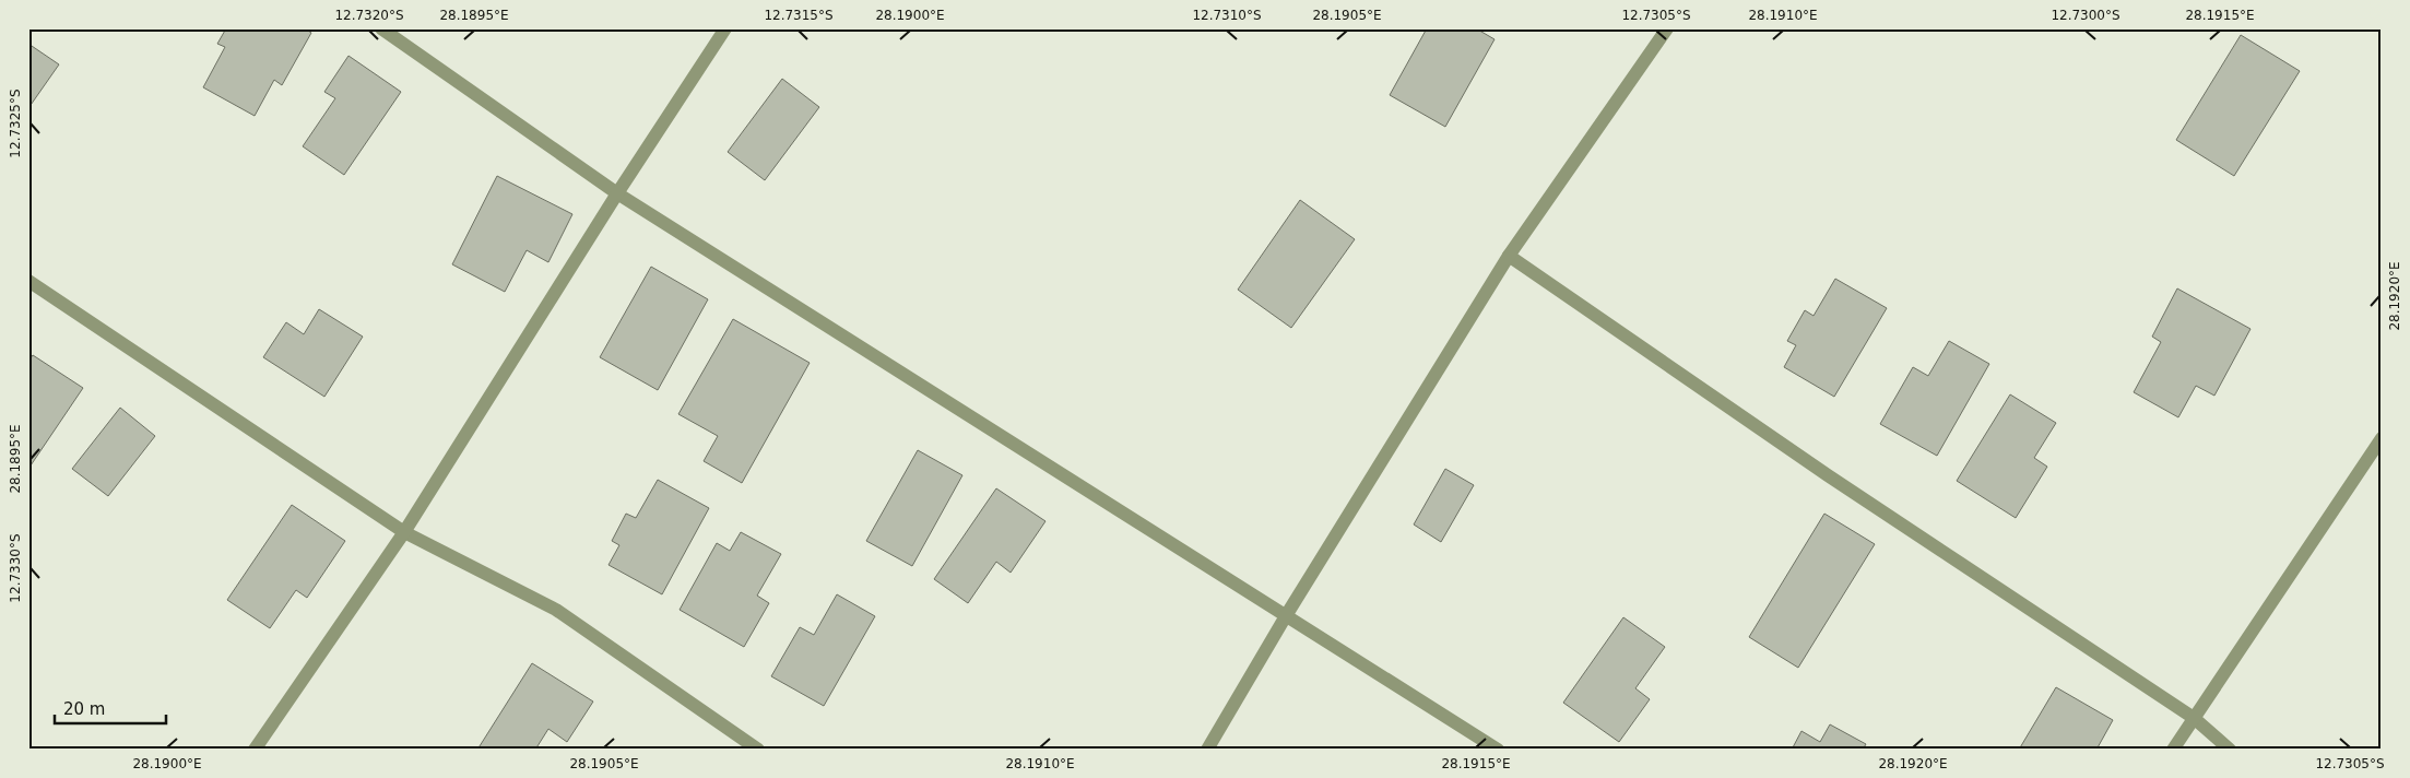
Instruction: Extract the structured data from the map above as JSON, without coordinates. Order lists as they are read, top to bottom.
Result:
{
  "scale_bar": "20 m",
  "coordinates": [
    "12.7320°S",
    "28.1895°E",
    "12.7315°S",
    "28.1900°E",
    "12.7310°S",
    "28.1905°E",
    "12.7305°S",
    "28.1910°E",
    "12.7300°S",
    "28.1915°E",
    "12.7325°S",
    "28.1920°E",
    "12.7330°S"
  ]
}
